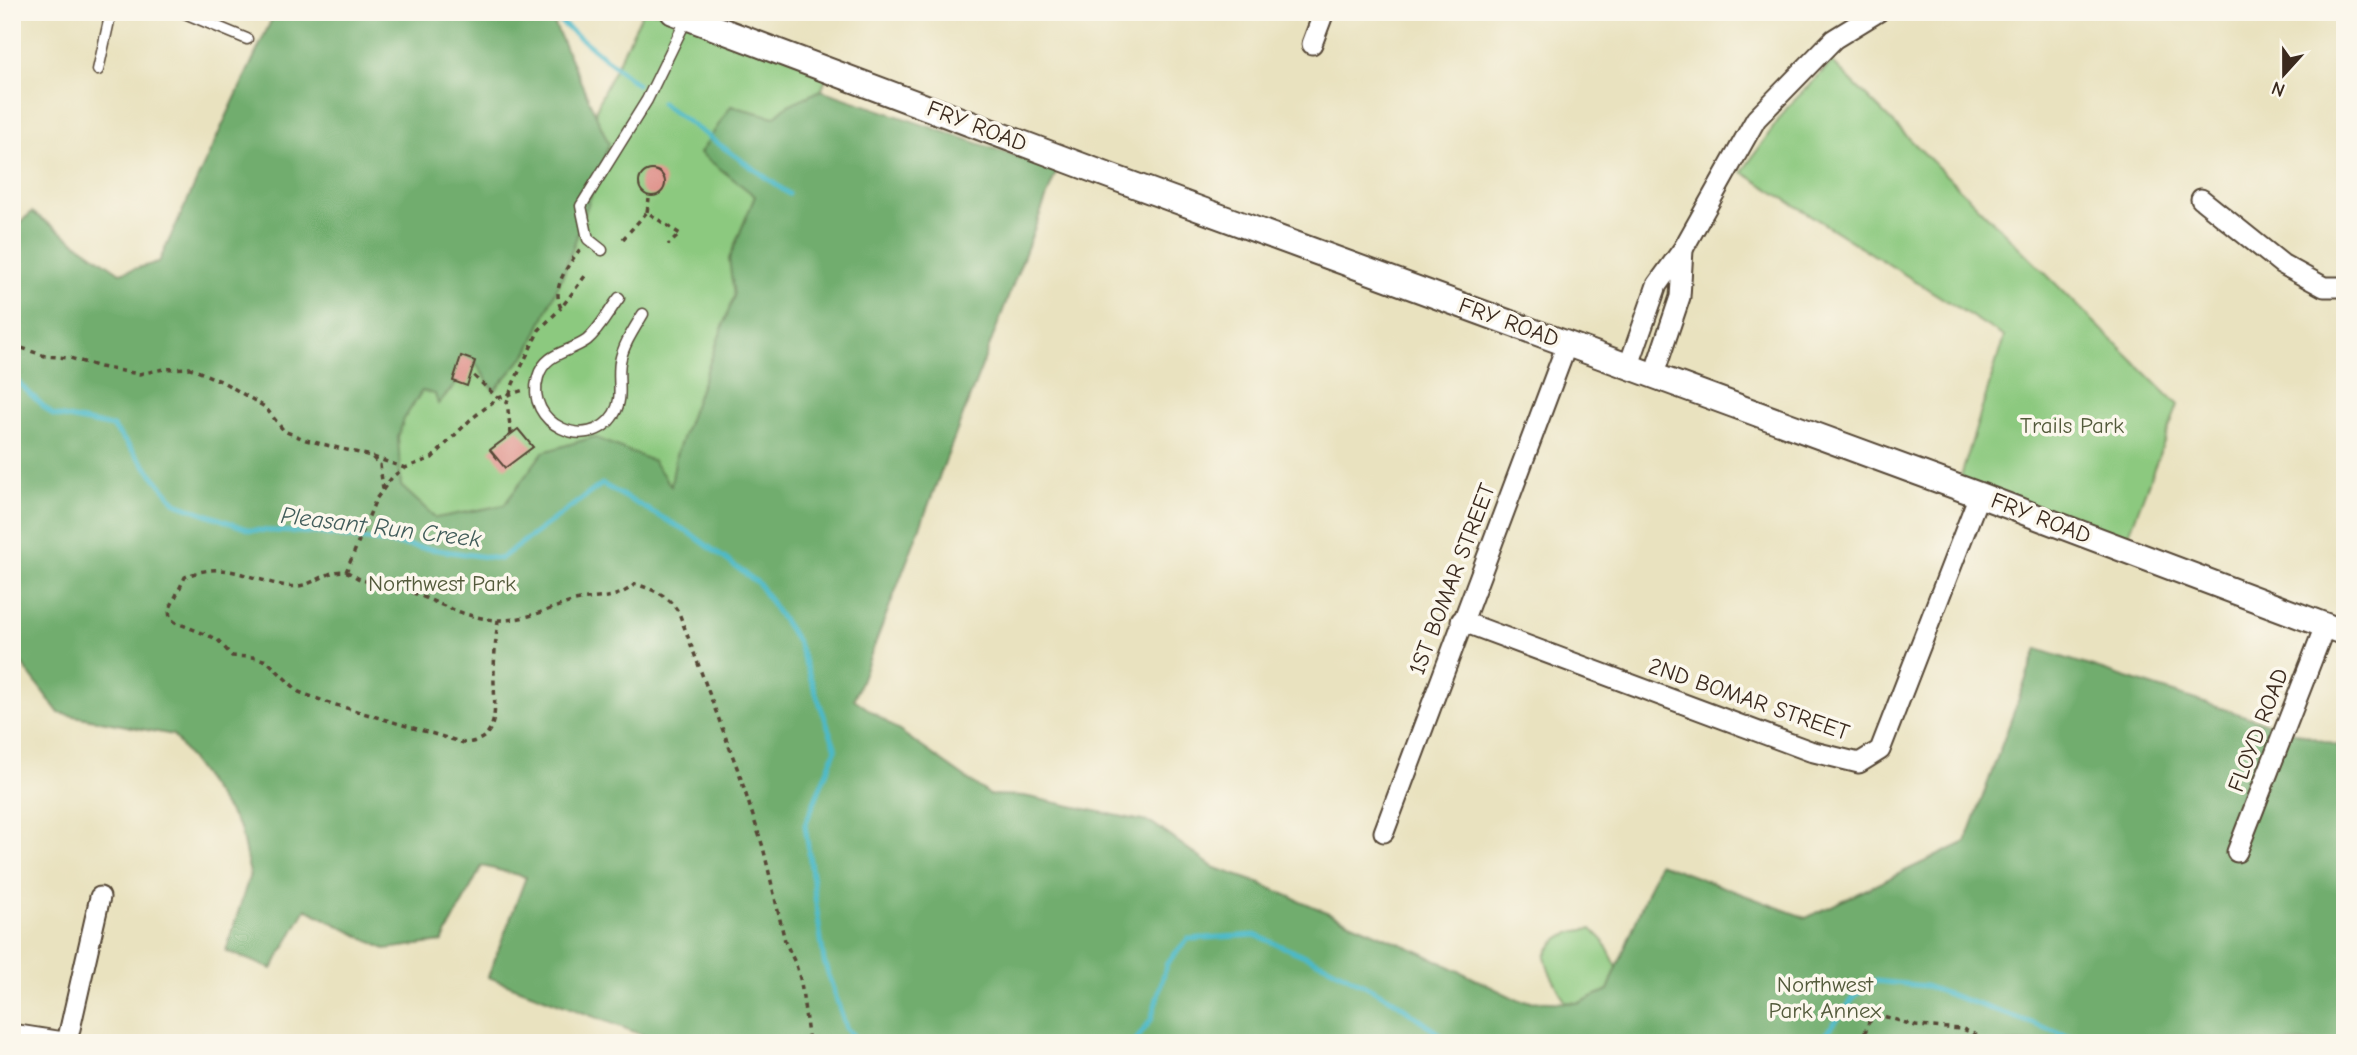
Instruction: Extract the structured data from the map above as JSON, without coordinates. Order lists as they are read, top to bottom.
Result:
{
  "streets": {
    "street": [
      "FRY ROAD",
      "1ST BOMAR STREET",
      "2ND BOMAR STREET",
      "FLOYD ROAD"
    ]
  },
  "crossings": [
    ["FRY ROAD", "1ST BOMAR STREET"],
    ["FRY ROAD", "2ND BOMAR STREET"],
    ["FRY ROAD", "FLOYD ROAD"],
    ["1ST BOMAR STREET", "2ND BOMAR STREET"]
  ],
  "water": ["Pleasant Run Creek"],
  "parks": ["Trails Park", "Northwest Park", "Northwest Park Annex"],
  "north": "bottom"
}
